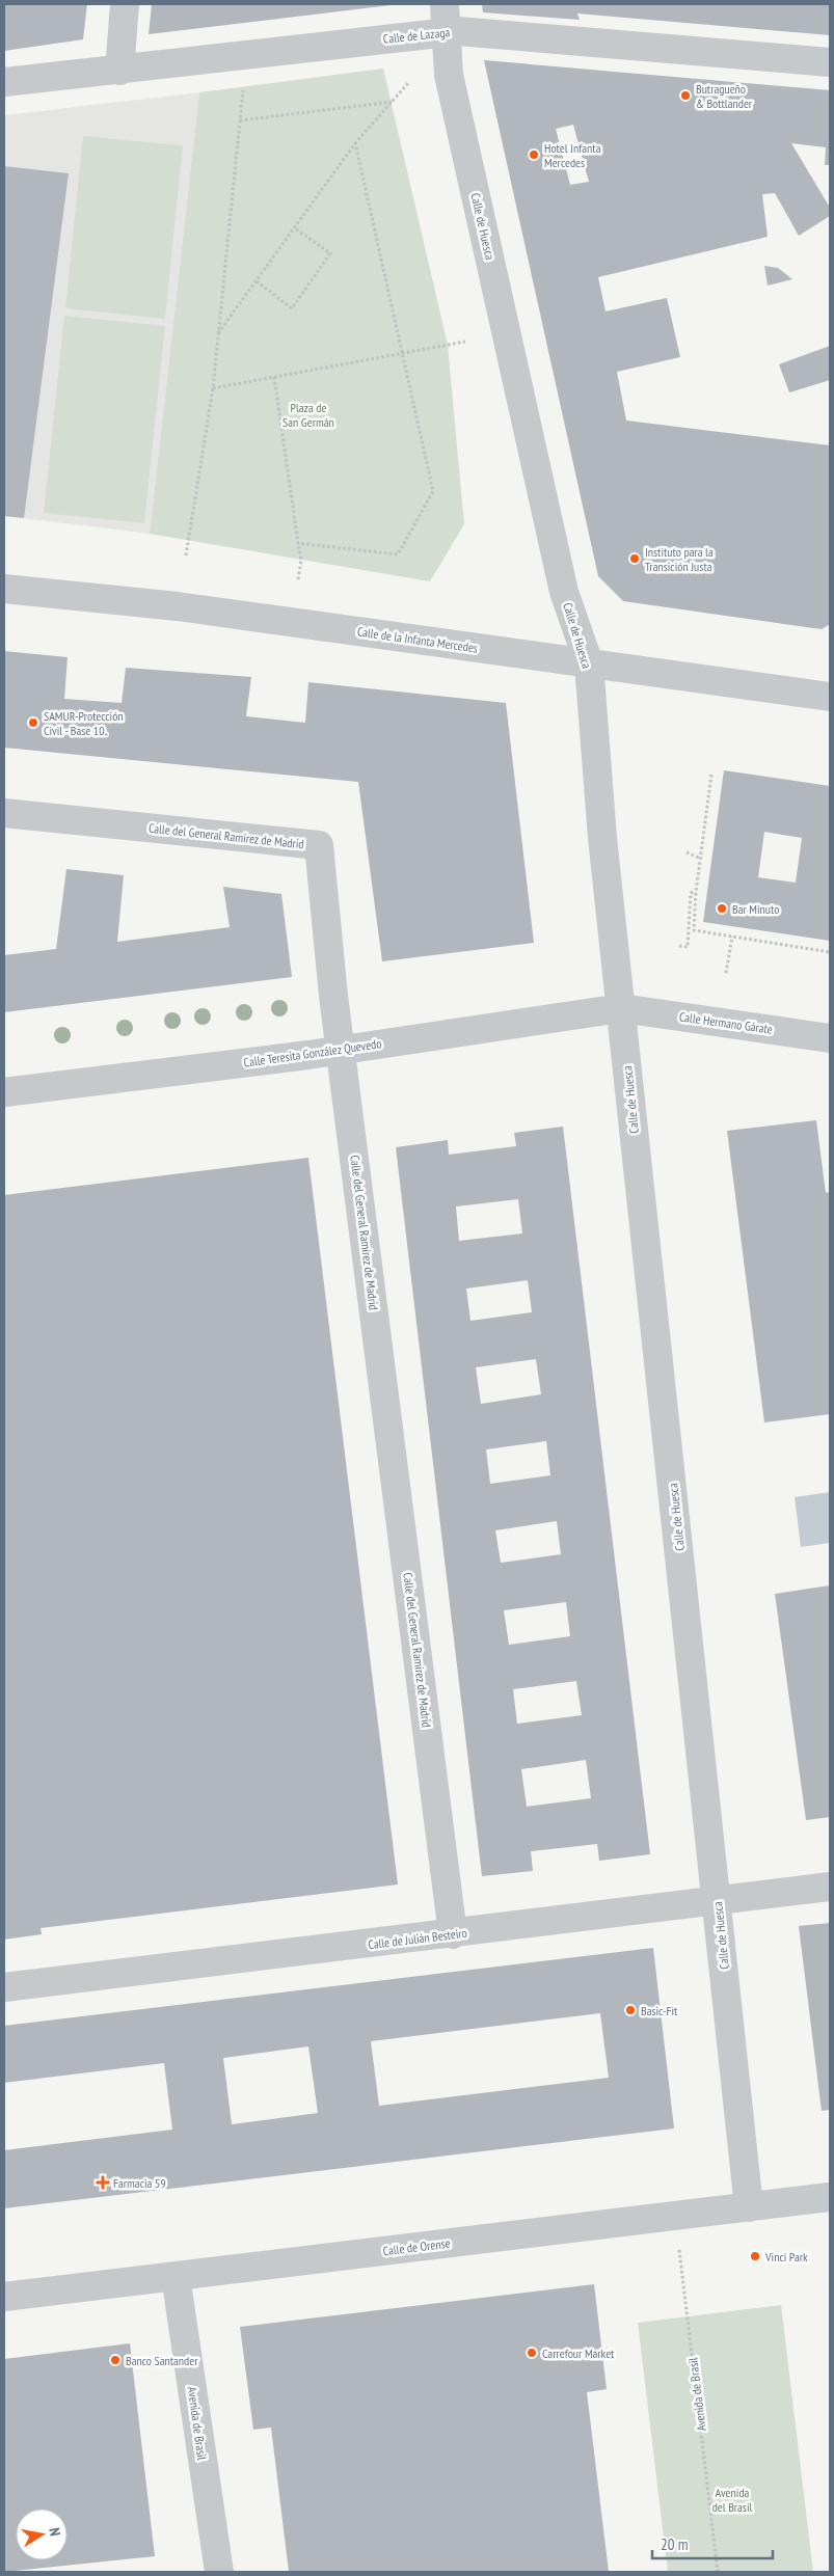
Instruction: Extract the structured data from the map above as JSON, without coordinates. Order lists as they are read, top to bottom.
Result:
{
  "streets": {
    "street": [
      "Calle de Lazaga",
      "Calle de Huesca",
      "Calle de la Infanta Mercedes",
      "Calle del General Ramírez de Madrid",
      "Calle Hermano Gárate",
      "Calle Teresita González Quevedo",
      "Calle de Julián Besteiro",
      "Calle de Orense",
      "Avenida de Brasil"
    ]
  },
  "crossings": [
    ["Calle de Lazaga", "Calle de Huesca"],
    ["Calle de Huesca", "Calle de la Infanta Mercedes"],
    ["Calle de Huesca", "Calle Hermano Gárate"],
    ["Calle de Huesca", "Calle Teresita González Quevedo"],
    ["Calle de Huesca", "Calle de Julián Besteiro"],
    ["Calle de Huesca", "Calle de Orense"],
    ["Calle del General Ramírez de Madrid", "Calle Teresita González Quevedo"],
    ["Calle del General Ramírez de Madrid", "Calle de Julián Besteiro"],
    ["Calle Hermano Gárate", "Calle Teresita González Quevedo"],
    ["Calle de Orense", "Avenida de Brasil"]
  ],
  "parks": ["Plaza de San Germán", "Avenida del Brasil"],
  "places": {
    "other": [
      "Butragueño & Bottlander",
      "Hotel Infanta Mercedes",
      "Instituto para la Transición Justa",
      "SAMUR-Protección Civil - Base 10.",
      "Bar Minuto",
      "Basic-Fit",
      "Vinci Park",
      "Carrefour Market",
      "Banco Santander"
    ],
    "health": ["Farmacia 59"]
  },
  "scale_bar": "20 m",
  "north": "right"
}
